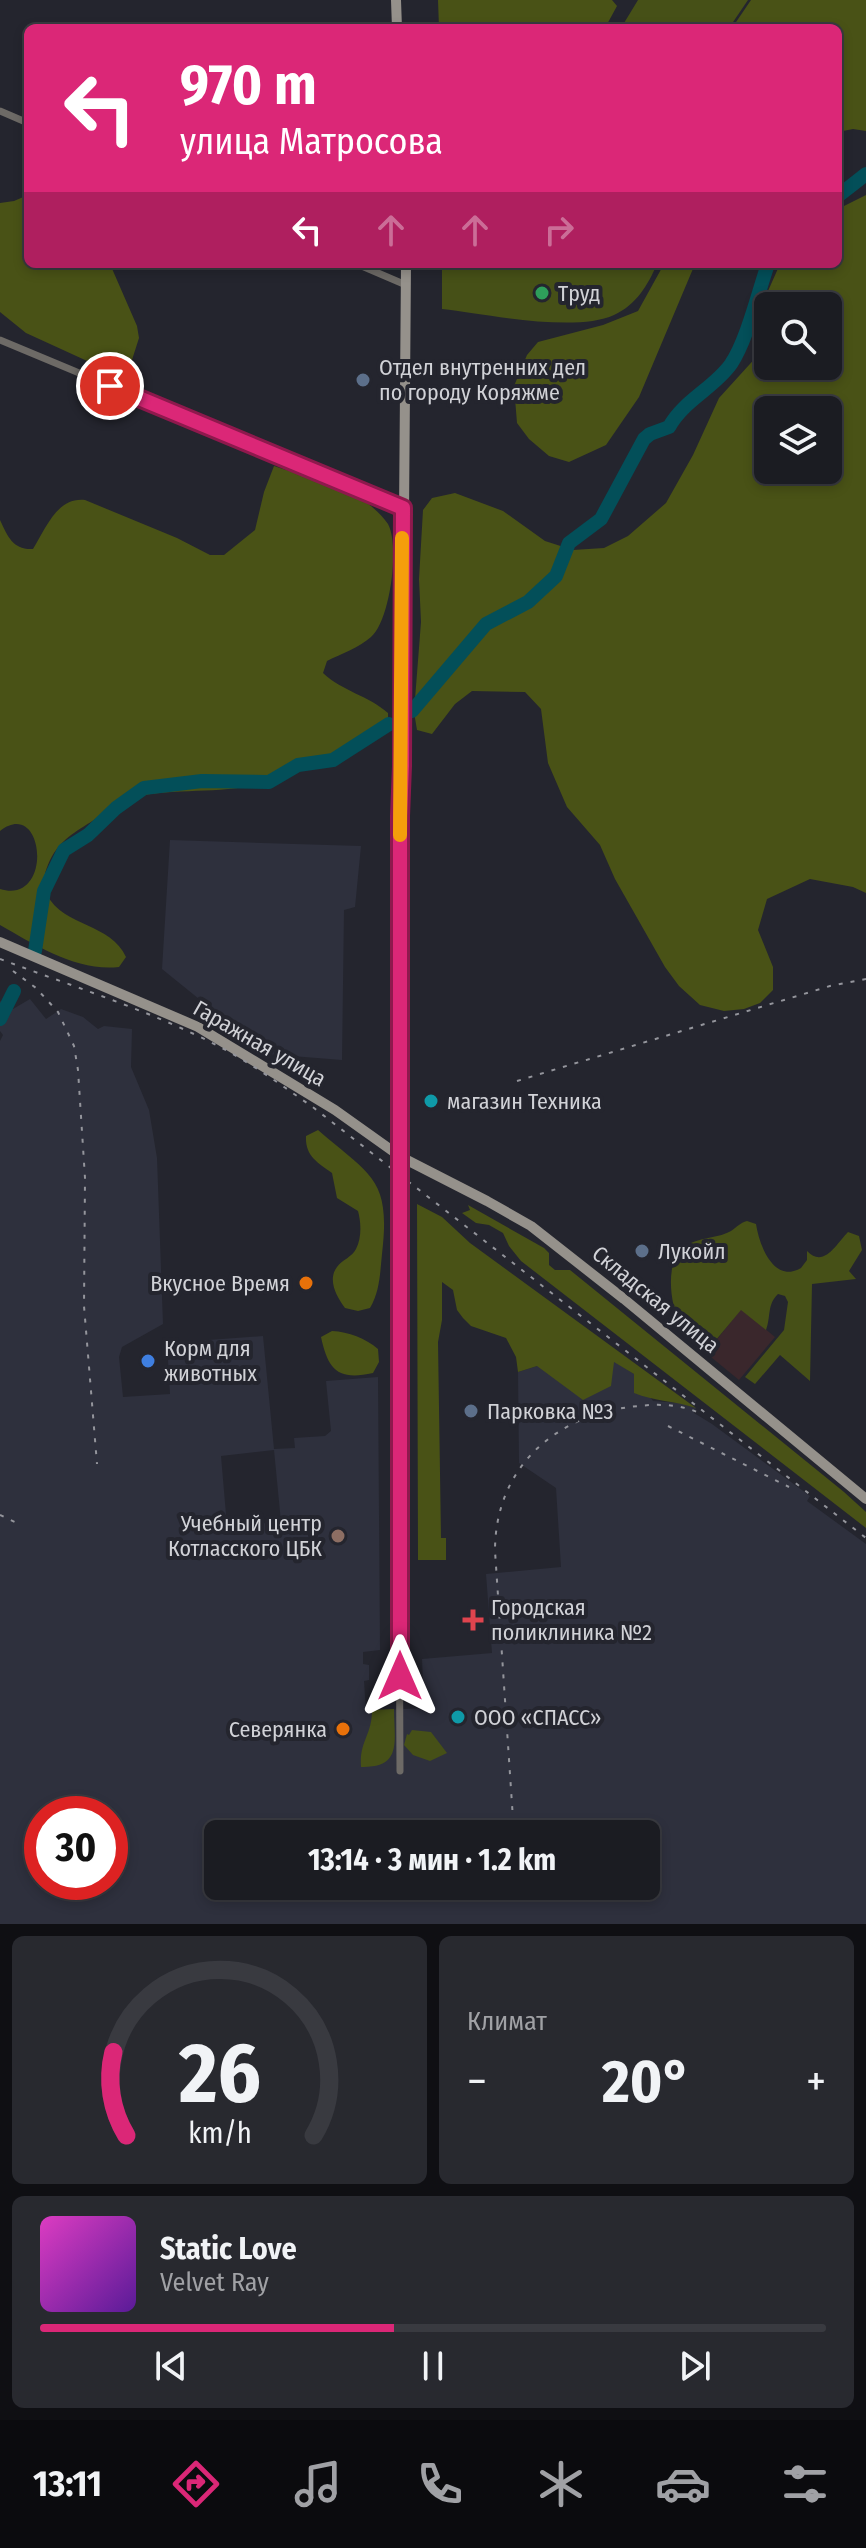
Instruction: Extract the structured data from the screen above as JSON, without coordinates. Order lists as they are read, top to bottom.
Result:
{
  "streets": {
    "street": ["Гаражная улица", "Складская улица"]
  },
  "crossings": [
    ["Гаражная улица", "Складская улица"]
  ],
  "places": {
    "other": [
      "Труд",
      "Отдел внутренних дел по городу Коряжме",
      "магазин Техника",
      "Лукойл",
      "Вкусное Время",
      "Корм для животных",
      "Парковка №3",
      "Учебный центр Котласского ЦБК",
      "ООО «СПАСС»",
      "Северянка"
    ],
    "health": ["Городская поликлиника №2"]
  },
  "page": {
    "turn": ["970 m", "улица Матросова"],
    "limit": "30",
    "trip": "13:14 · 3 мин · 1.2 km",
    "tile": "Климат",
    "heat": ["−", "20°", "+"],
    "song": ["Static Love", "Velvet Ray"],
    "tabs": "13:11",
    "gauge": ["26", "km/h"]
  }
}
